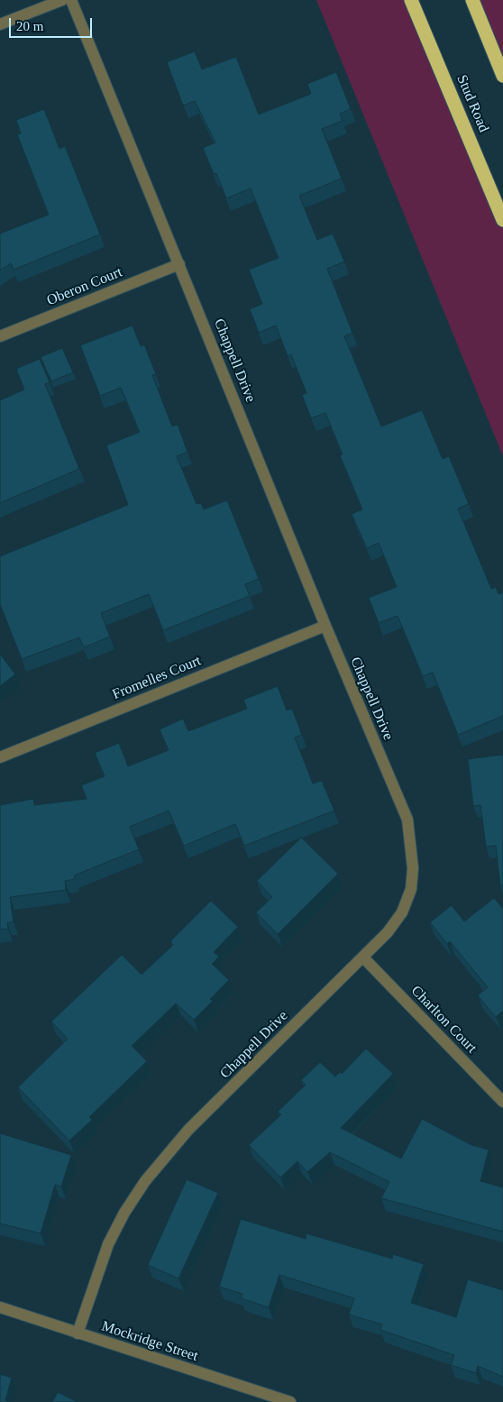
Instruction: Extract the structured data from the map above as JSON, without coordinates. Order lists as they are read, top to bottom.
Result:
{
  "streets": {
    "highway": ["Stud Road"],
    "street": [
      "Oberon Court",
      "Chappell Drive",
      "Fromelles Court",
      "Charlton Court",
      "Mockridge Street"
    ]
  },
  "crossings": [
    ["Oberon Court", "Chappell Drive"],
    ["Chappell Drive", "Fromelles Court"],
    ["Chappell Drive", "Charlton Court"],
    ["Chappell Drive", "Mockridge Street"]
  ],
  "scale_bar": "20 m"
}
